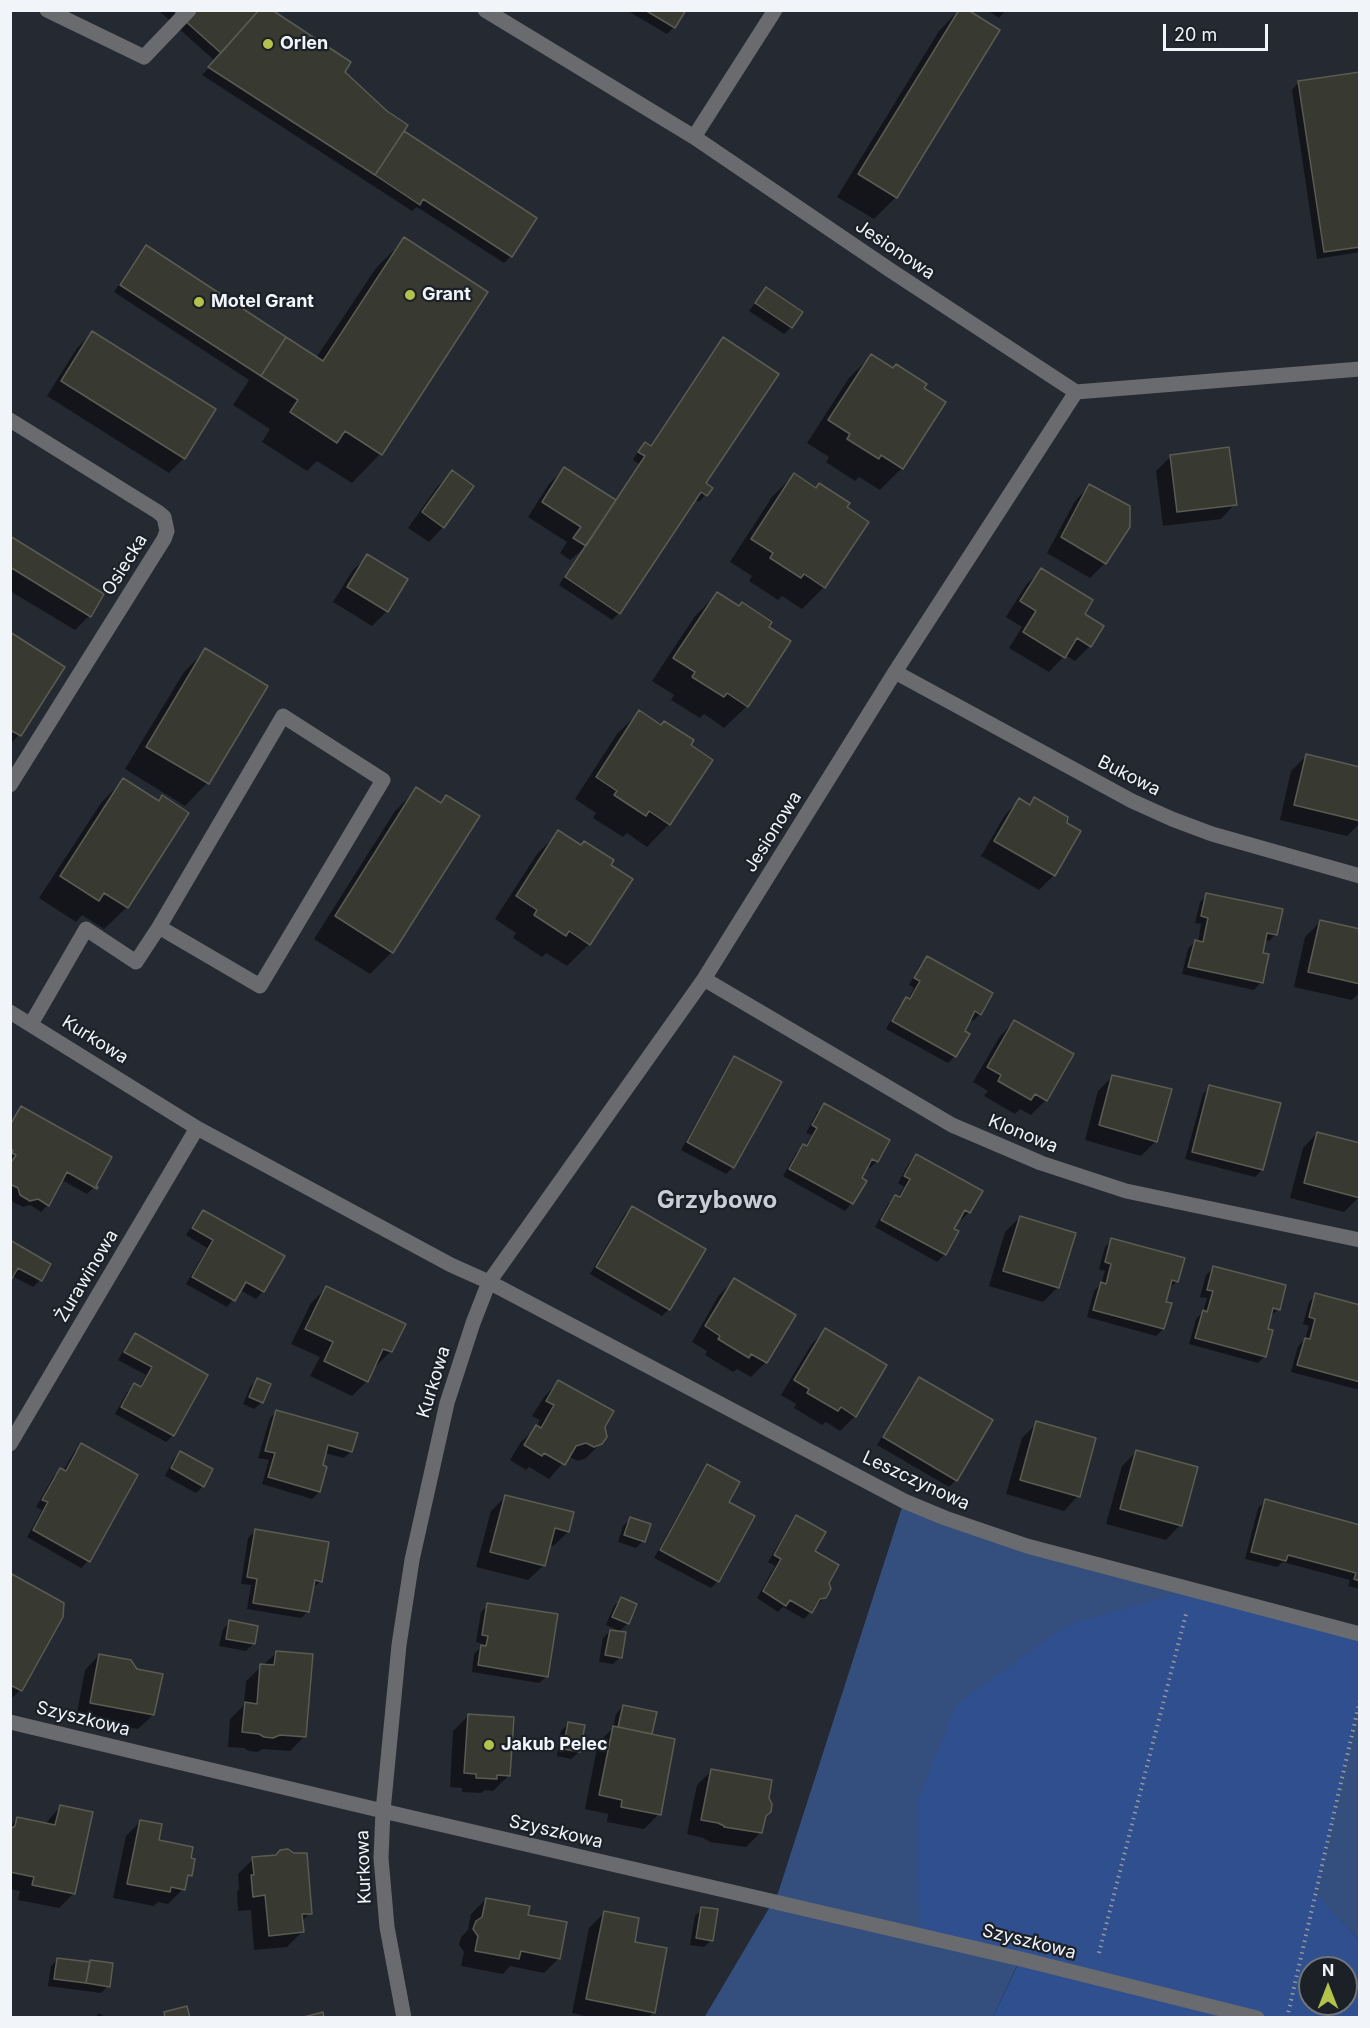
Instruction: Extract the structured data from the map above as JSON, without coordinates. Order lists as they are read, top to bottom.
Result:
{
  "streets": {
    "street": [
      "Jesionowa",
      "Osiecka",
      "Bukowa",
      "Kurkowa",
      "Klonowa",
      "Żurawinowa",
      "Leszczynowa",
      "Szyszkowa"
    ]
  },
  "crossings": [
    ["Jesionowa", "Bukowa"],
    ["Jesionowa", "Kurkowa"],
    ["Jesionowa", "Klonowa"],
    ["Jesionowa", "Leszczynowa"],
    ["Kurkowa", "Żurawinowa"],
    ["Kurkowa", "Leszczynowa"],
    ["Kurkowa", "Szyszkowa"],
    ["Leszczynowa", "Szyszkowa"]
  ],
  "districts": ["Grzybowo"],
  "places": [
    "Orlen",
    "Grant",
    "Motel Grant",
    "Jakub Pelec"
  ],
  "scale_bar": "20 m",
  "north": "top"
}
